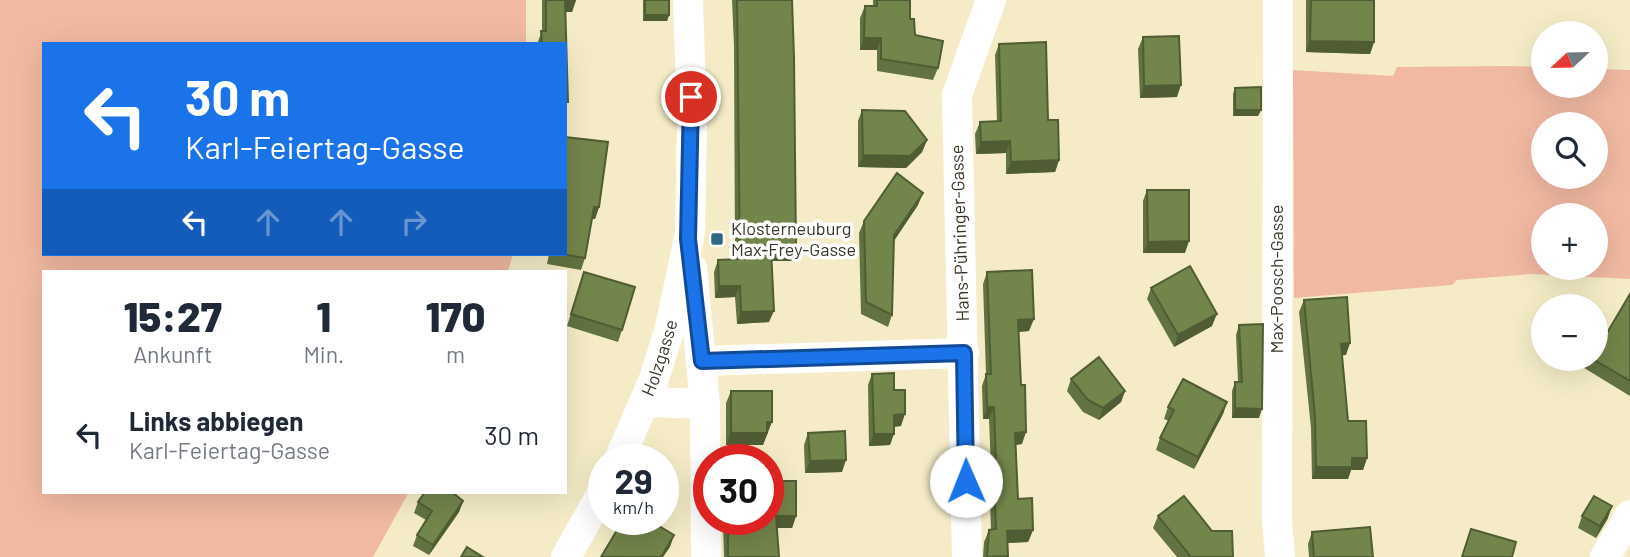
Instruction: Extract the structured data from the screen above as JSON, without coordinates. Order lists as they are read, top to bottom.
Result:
{
  "streets": {
    "street": ["Hans-Pühringer-Gasse", "Max-Poosch-Gasse", "Holzgasse"]
  },
  "places": {
    "transit": ["Klosterneuburg Max-Frey-Gasse"]
  },
  "north": "left",
  "page": {
    "map_buttons": ["+", "−"],
    "turn": ["30 m", "Karl-Feiertag-Gasse"],
    "eta": [
      "15:27",
      "Ankunft",
      "1",
      "Min.",
      "170",
      "m"
    ],
    "list": [
      {
        "name": "Links abbiegen",
        "note": "Karl-Feiertag-Gasse",
        "value": "30 m"
      }
    ],
    "speed": "29 km/h",
    "limit": "30"
  }
}
